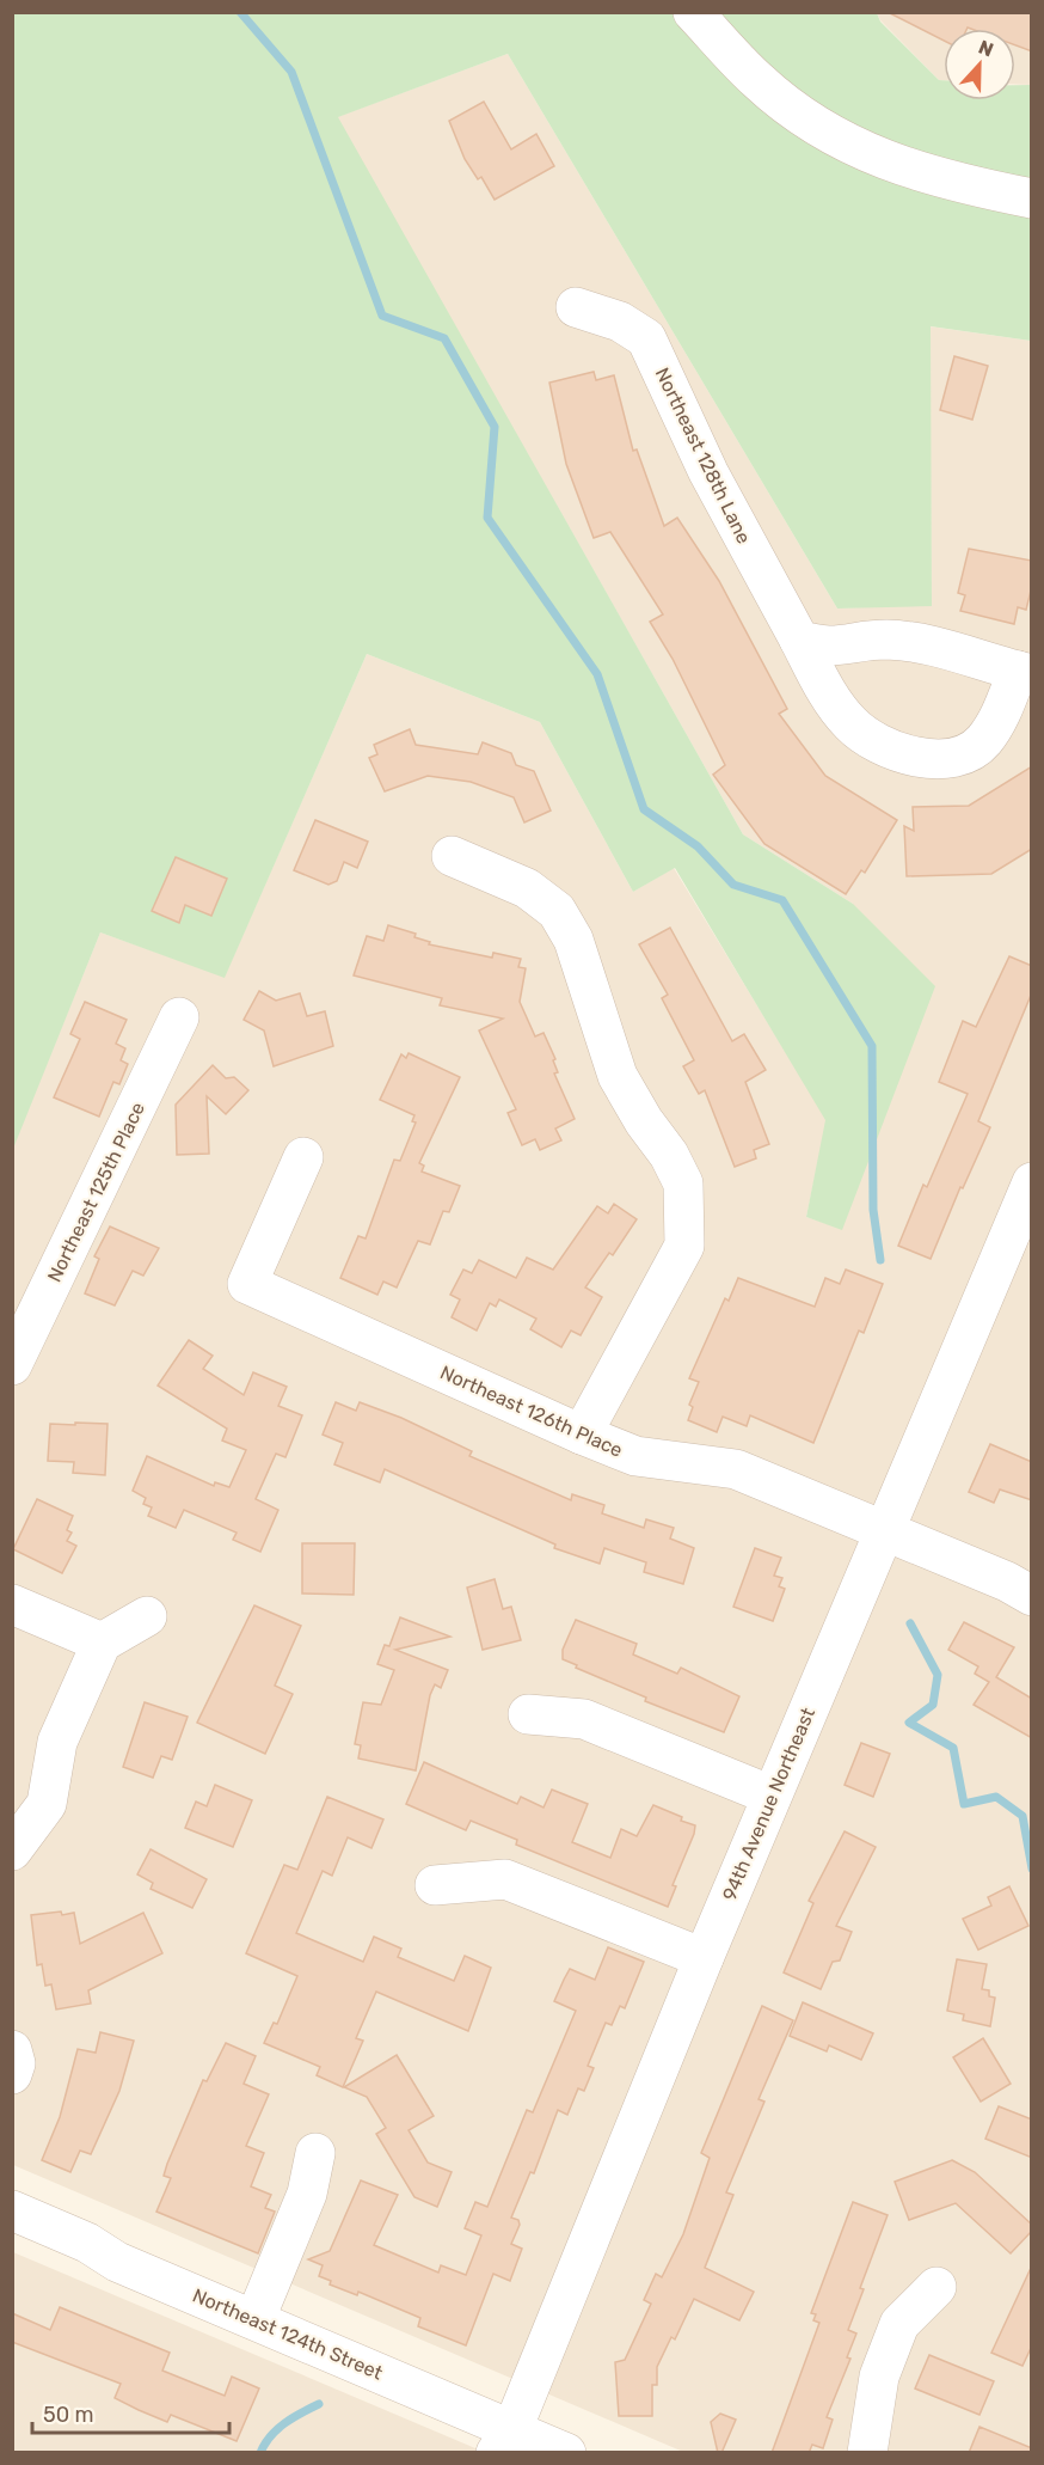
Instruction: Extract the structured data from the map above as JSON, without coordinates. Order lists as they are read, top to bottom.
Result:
{
  "streets": {
    "street": [
      "Northeast 128th Lane",
      "Northeast 125th Place",
      "Northeast 126th Place",
      "94th Avenue Northeast",
      "Northeast 124th Street"
    ]
  },
  "crossings": [
    ["Northeast 126th Place", "94th Avenue Northeast"],
    ["94th Avenue Northeast", "Northeast 124th Street"]
  ],
  "scale_bar": "50 m",
  "north": "top"
}
